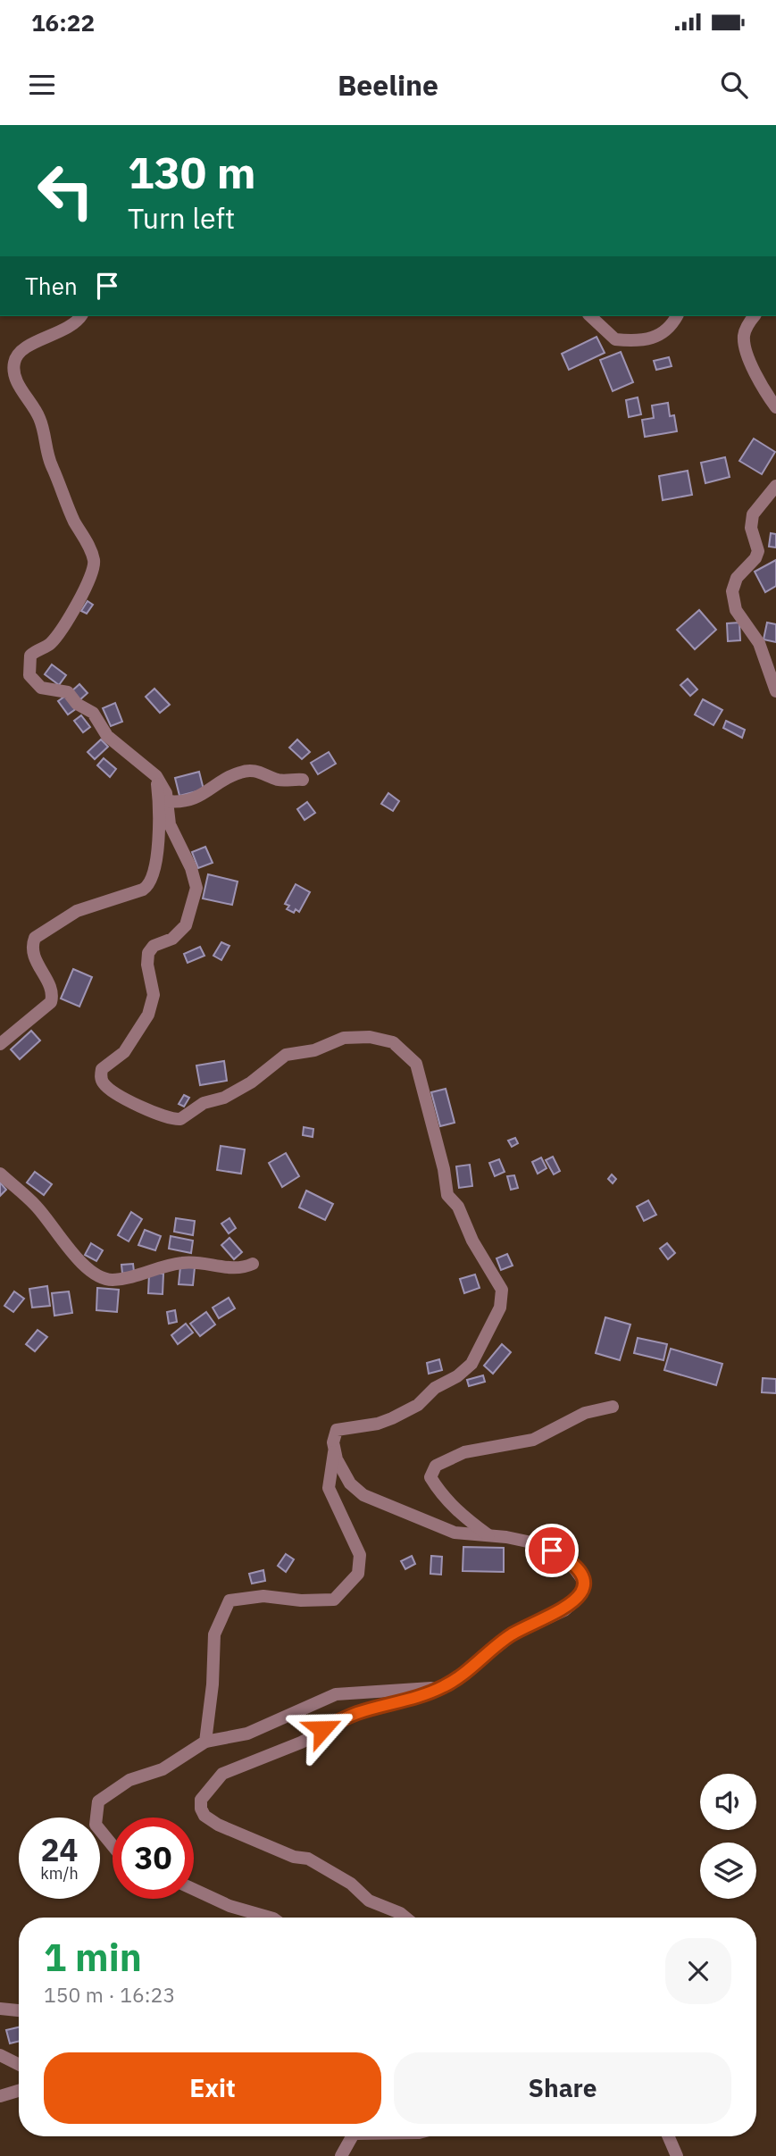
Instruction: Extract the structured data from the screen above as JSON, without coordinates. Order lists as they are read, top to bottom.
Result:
{
  "page": {
    "status": "16:22",
    "header": "Beeline",
    "turn": ["130 m", "Turn left"],
    "then": "Then",
    "speed": "24 km/h",
    "limit": "30",
    "heading": ["1 min", "150 m · 16:23"],
    "buttons": ["Exit", "Share"]
  }
}
